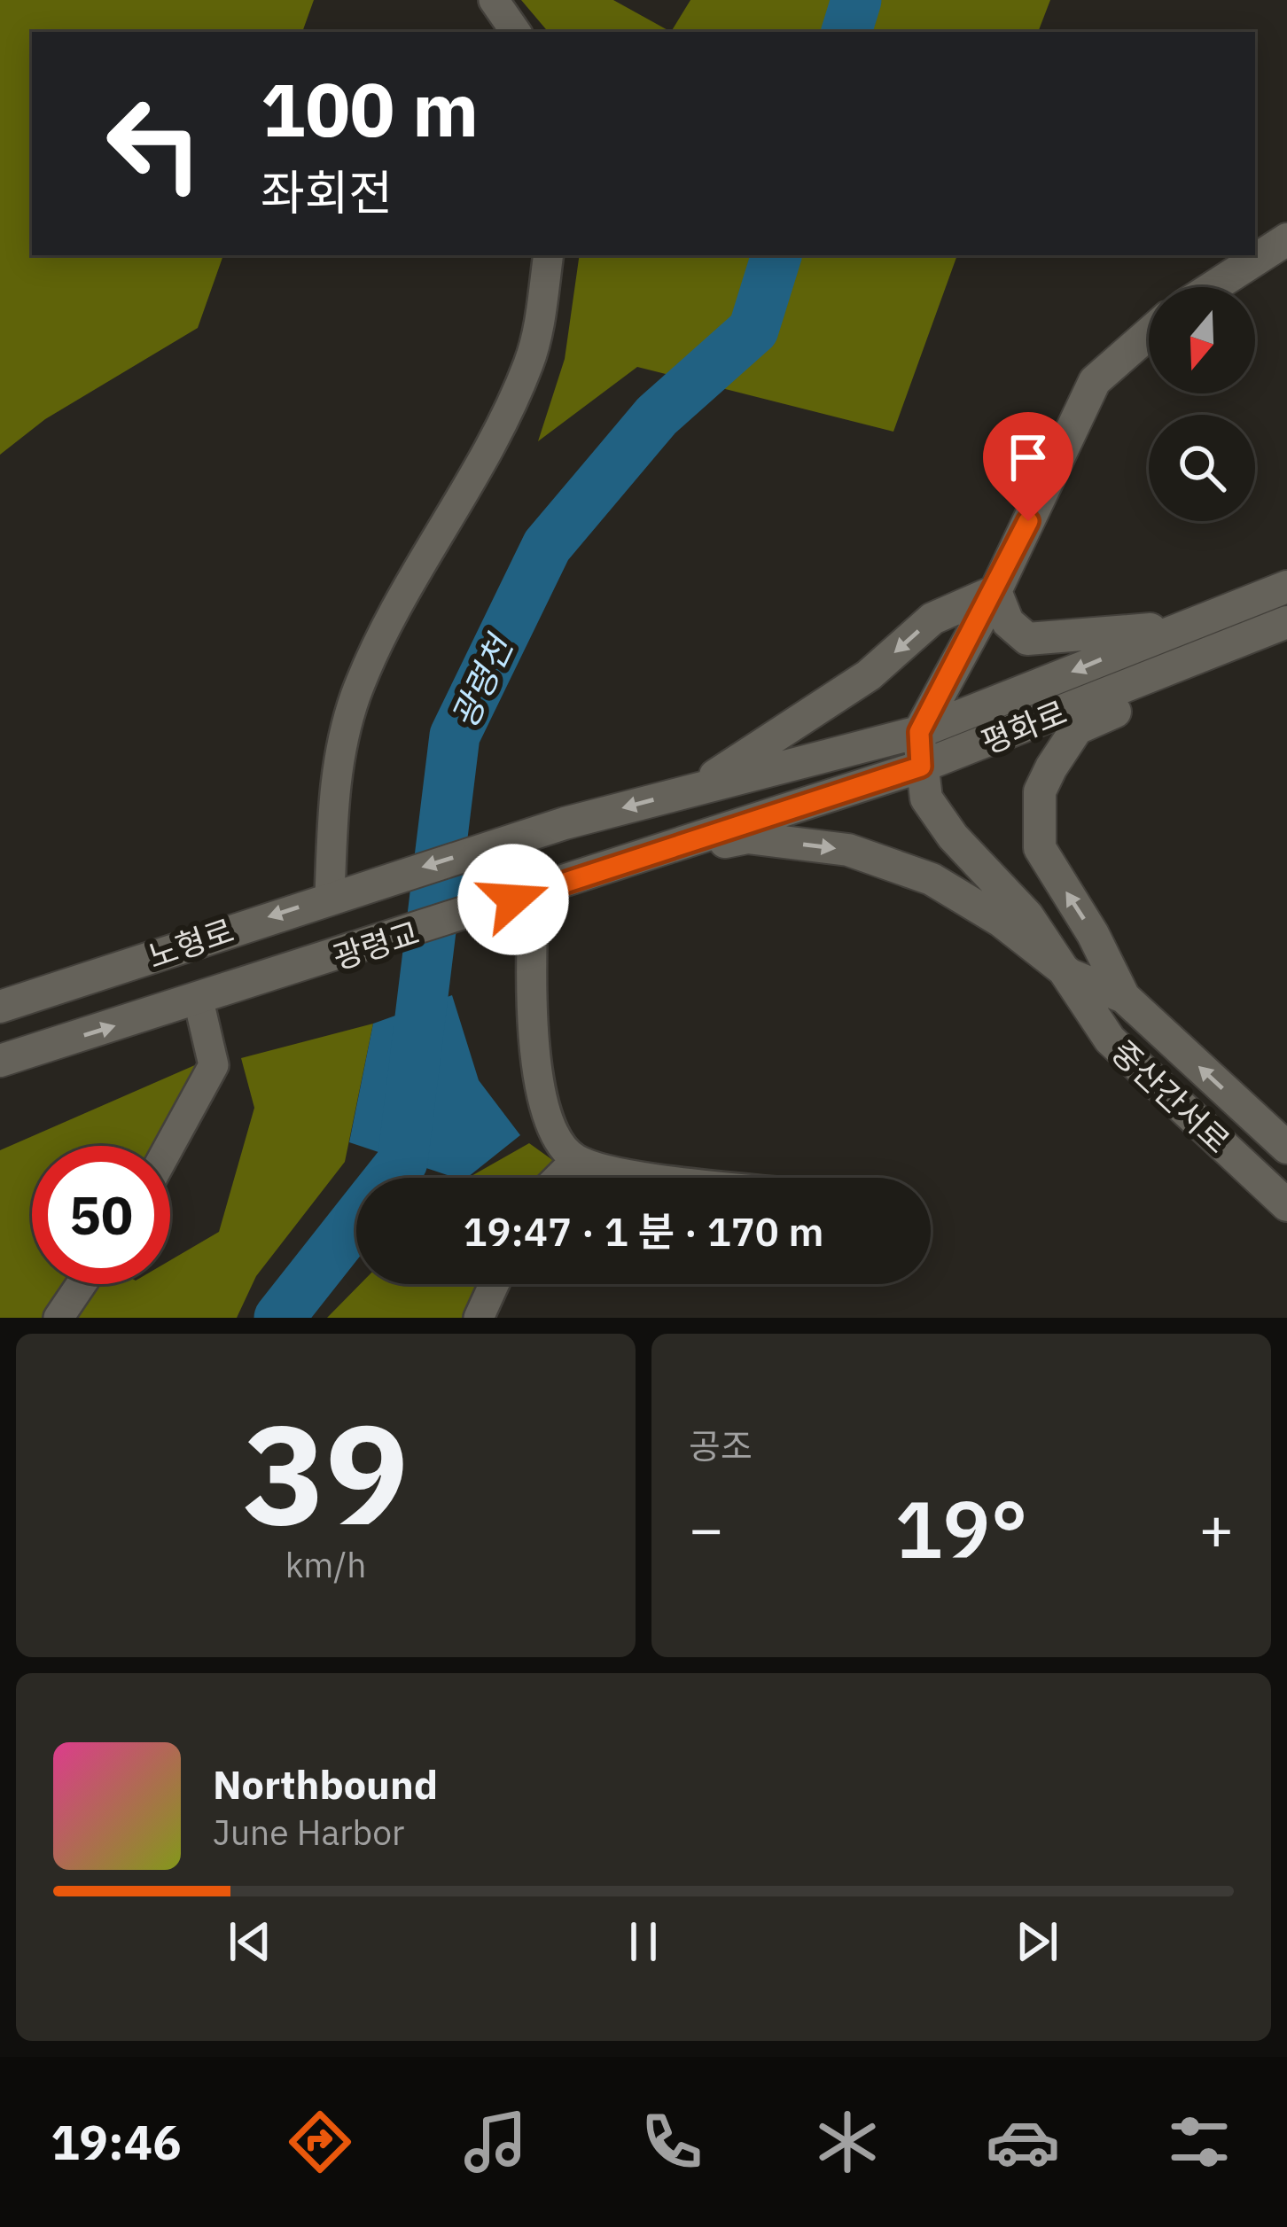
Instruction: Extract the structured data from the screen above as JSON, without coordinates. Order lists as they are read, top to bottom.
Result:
{
  "streets": {
    "main road": [
      "평화로",
      "노형로",
      "광령교",
      "중산간서로"
    ]
  },
  "crossings": [
    ["평화로", "광령교"],
    ["평화로", "중산간서로"],
    ["노형로", "광령교"]
  ],
  "water": ["광령천"],
  "north": "bottom",
  "page": {
    "turn": ["100 m", "좌회전"],
    "limit": "50",
    "trip": "19:47 · 1 분 · 170 m",
    "tile": [
      ["39", "km/h"],
      "공조"
    ],
    "heat": ["−", "19°", "+"],
    "song": ["Northbound", "June Harbor"],
    "tabs": "19:46"
  }
}
